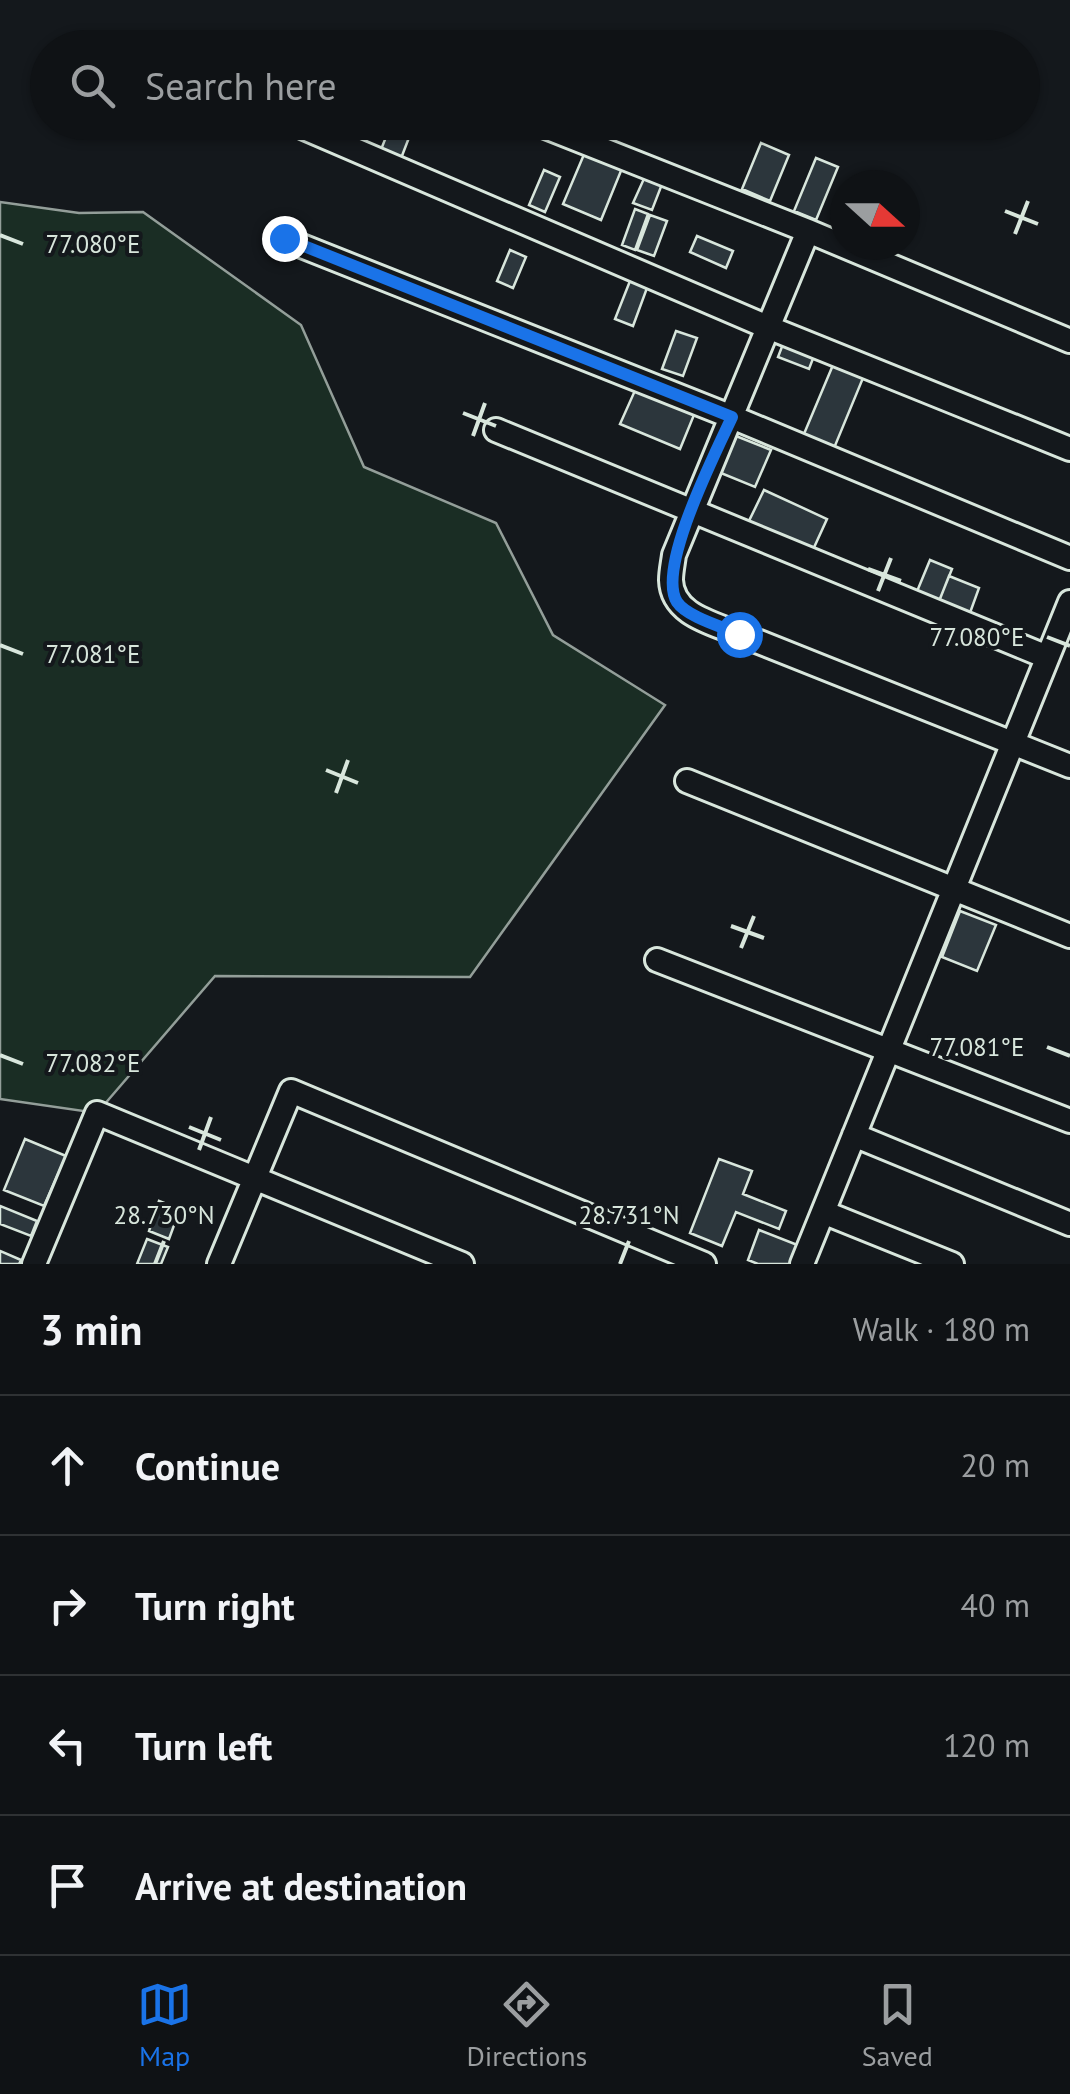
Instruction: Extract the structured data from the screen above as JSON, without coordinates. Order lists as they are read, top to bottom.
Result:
{
  "north": "right",
  "page": {
    "search": "Search here",
    "heading": ["3 min", "Walk · 180 m"],
    "list": [
      ["Continue", "20 m"],
      ["Turn right", "40 m"],
      ["Turn left", "120 m"],
      "Arrive at destination"
    ],
    "nav": ["Map", "Directions", "Saved"]
  },
  "coordinates": [
    "77.080°E",
    "77.081°E",
    "77.082°E",
    "28.730°N",
    "28.731°N"
  ]
}
